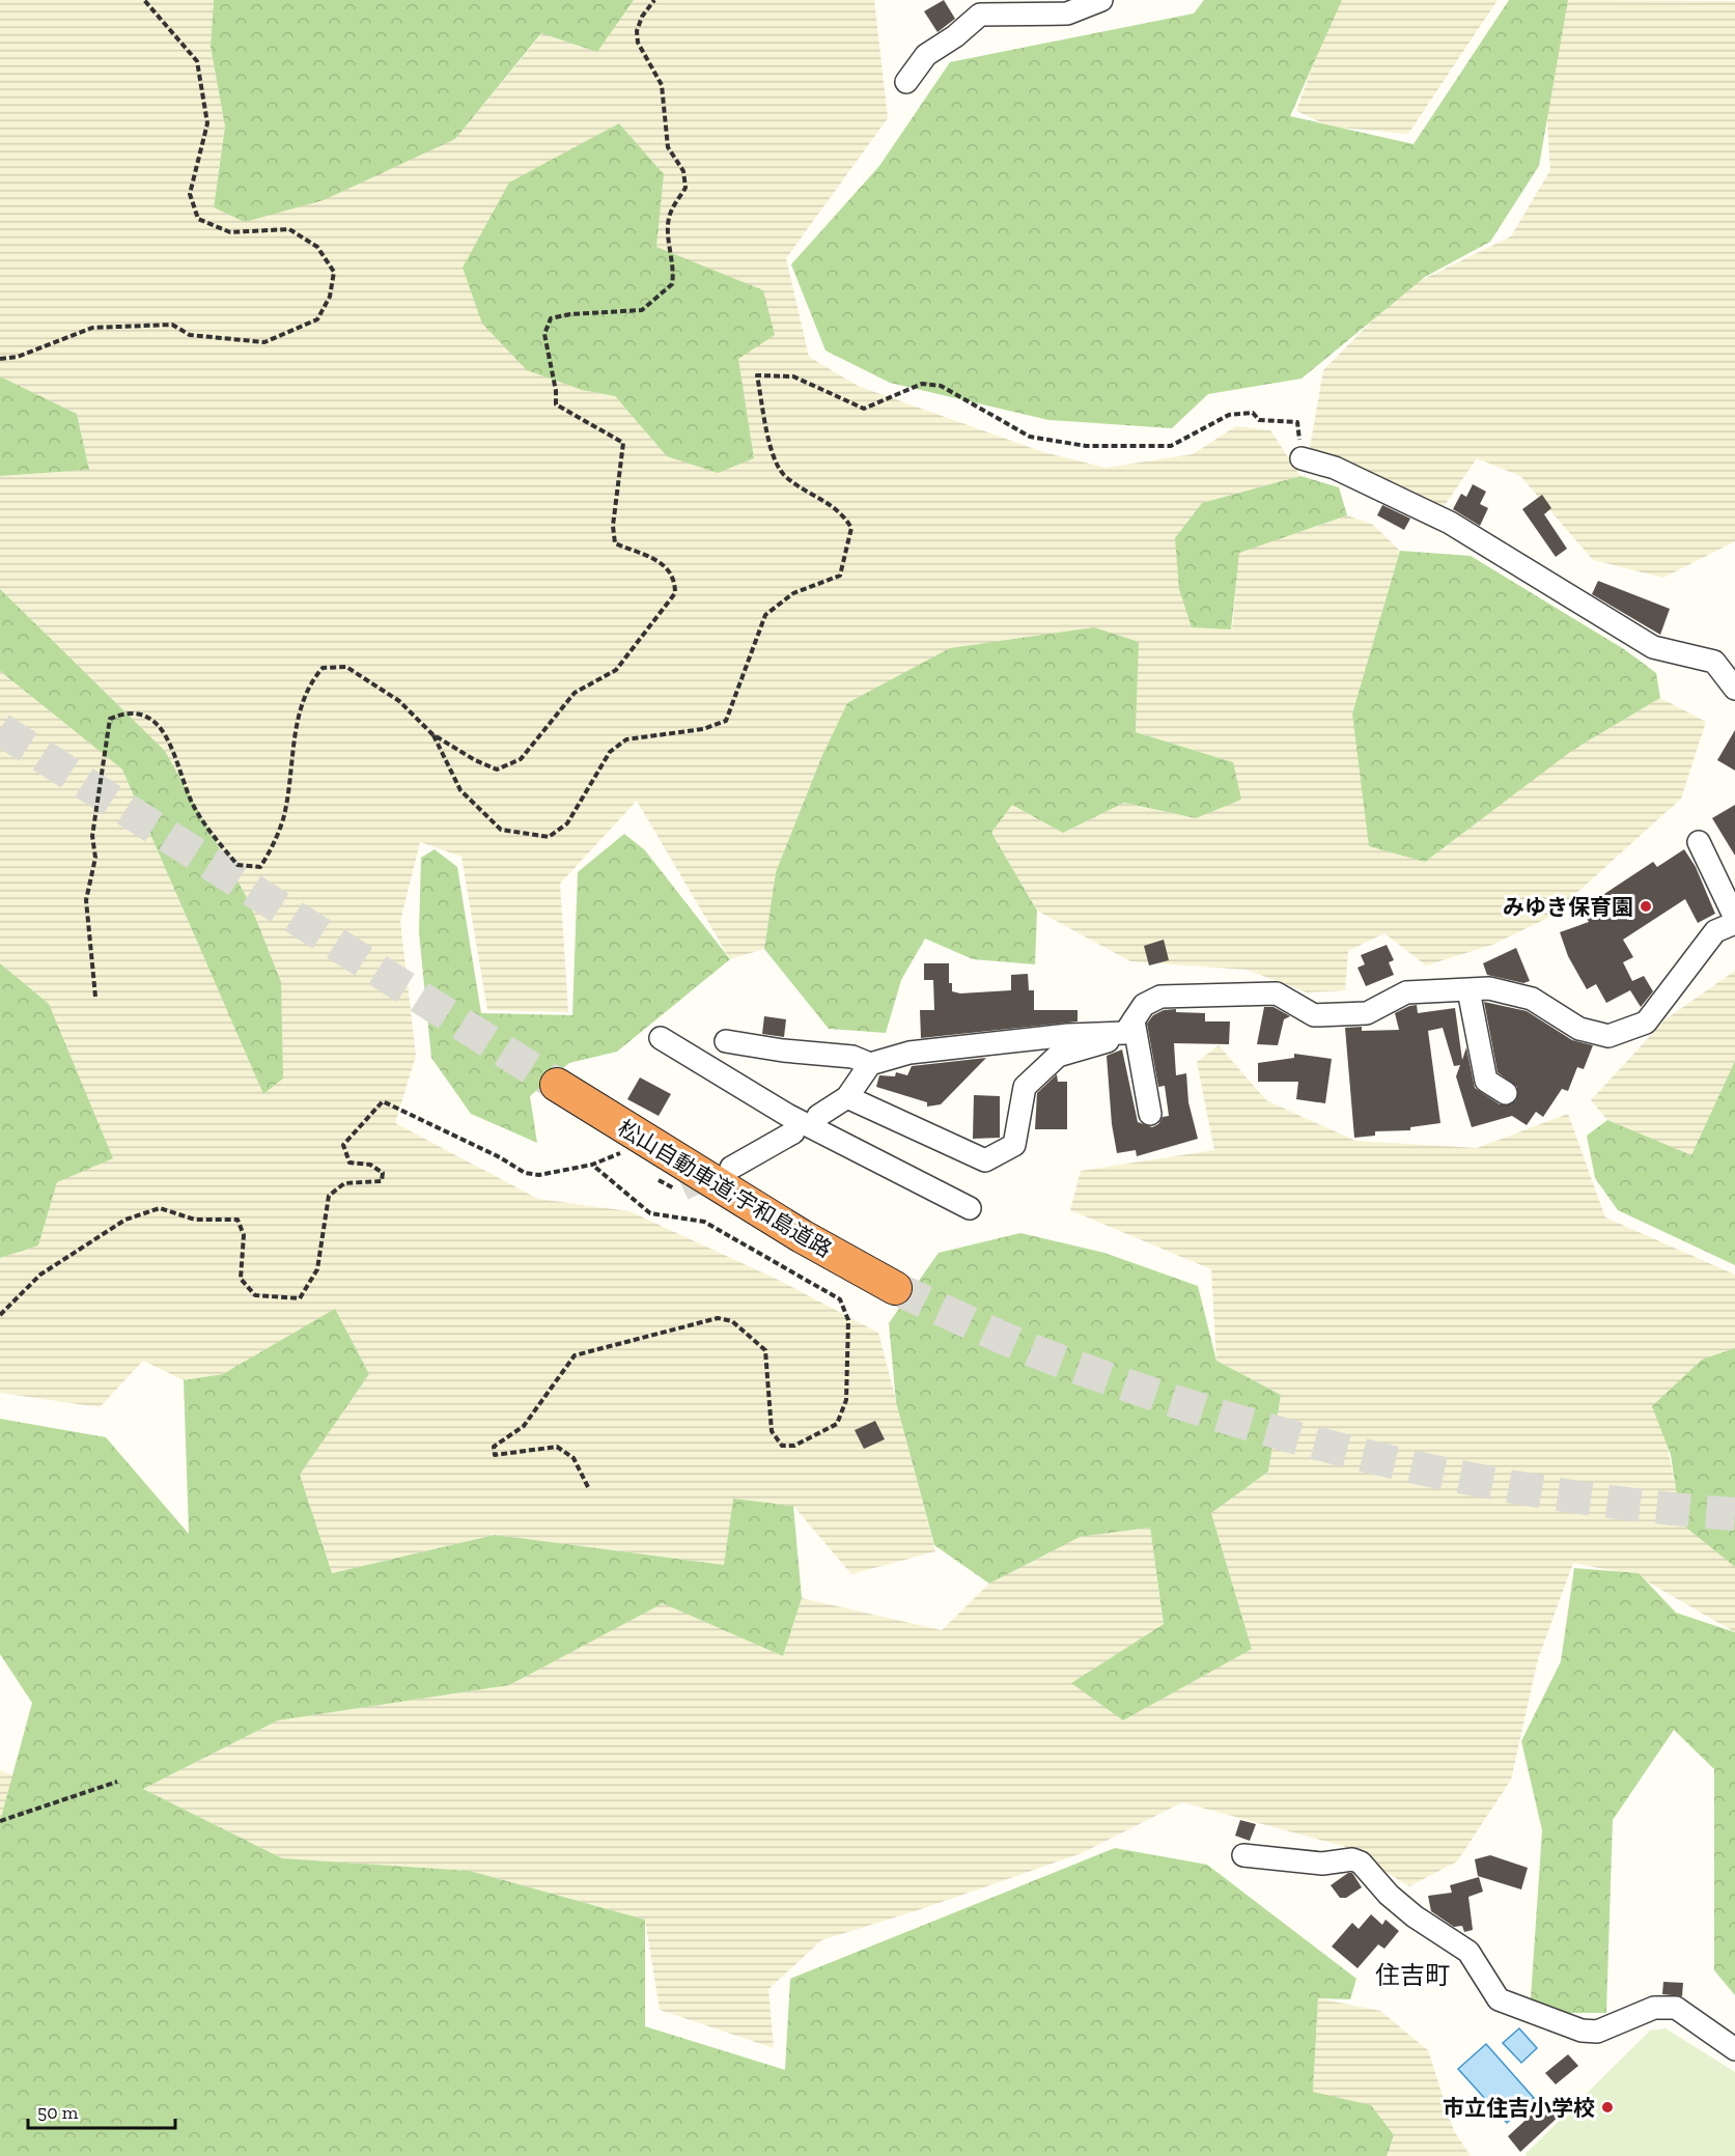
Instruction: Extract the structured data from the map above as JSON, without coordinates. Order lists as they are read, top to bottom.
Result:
{
  "streets": {
    "highway": ["松山自動車道;宇和島道路"]
  },
  "districts": ["住吉町"],
  "places": ["みゆき保育園", "市立住吉小学校"],
  "scale_bar": "50 m"
}
